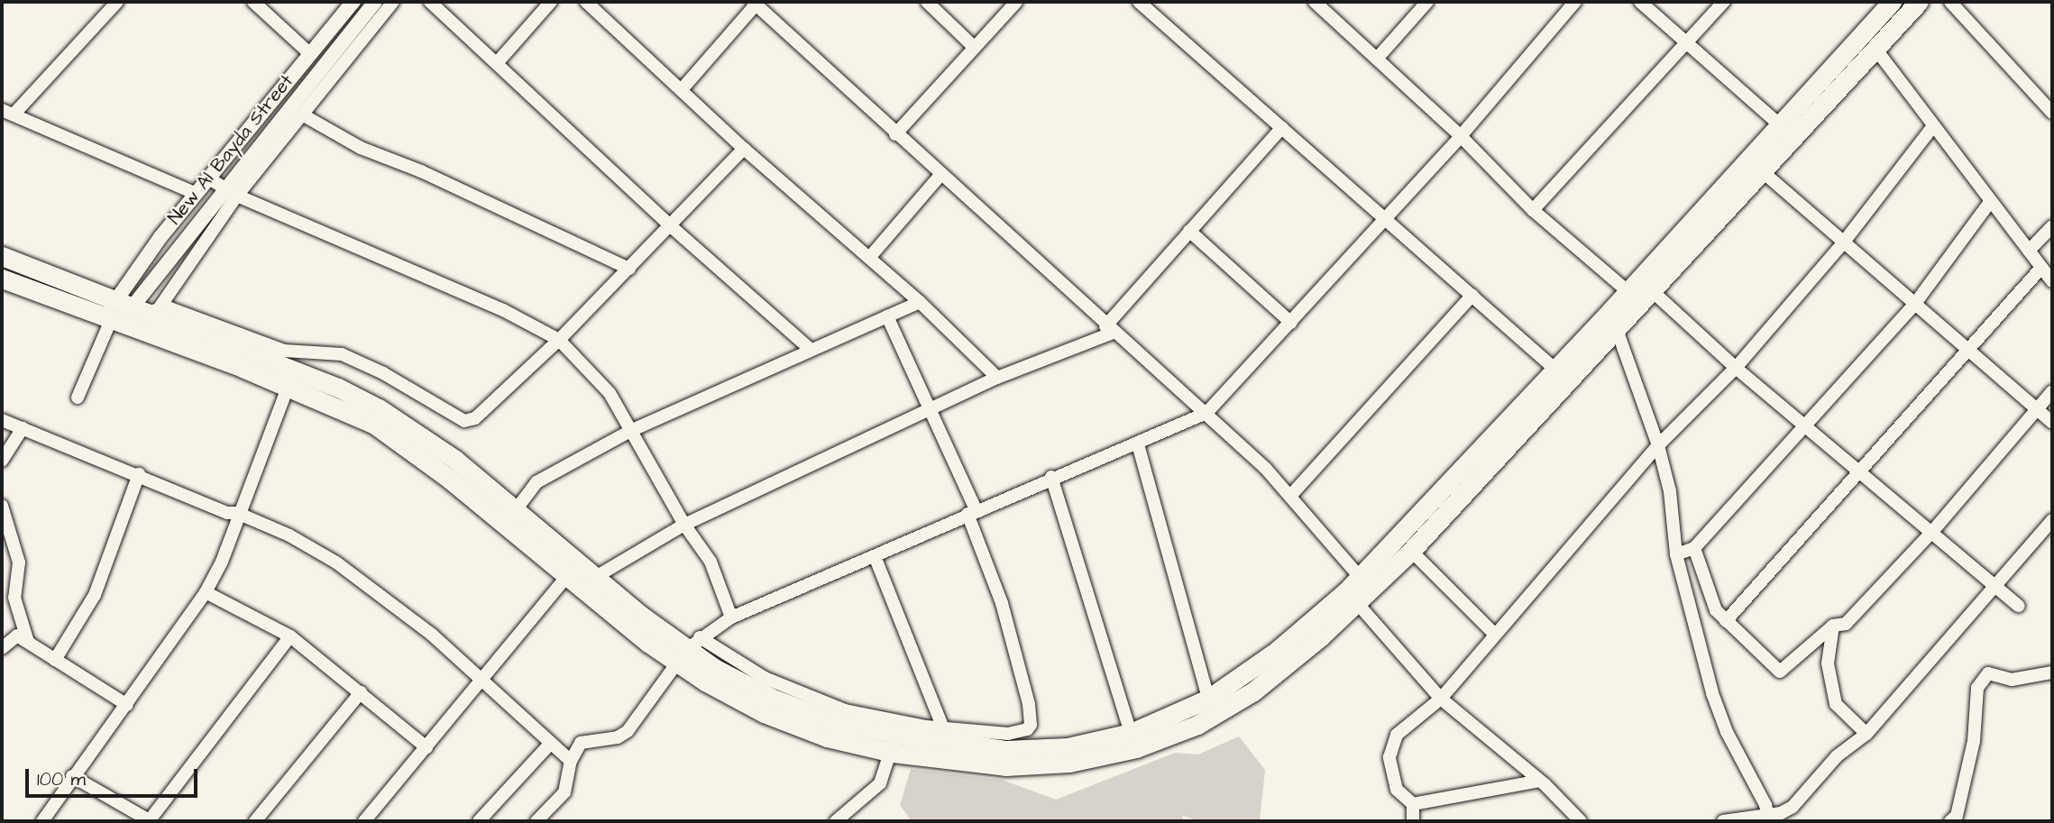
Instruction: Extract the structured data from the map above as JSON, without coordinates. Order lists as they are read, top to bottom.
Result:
{
  "streets": {
    "street": ["New Al Bayda Street"]
  },
  "scale_bar": "100 m"
}
